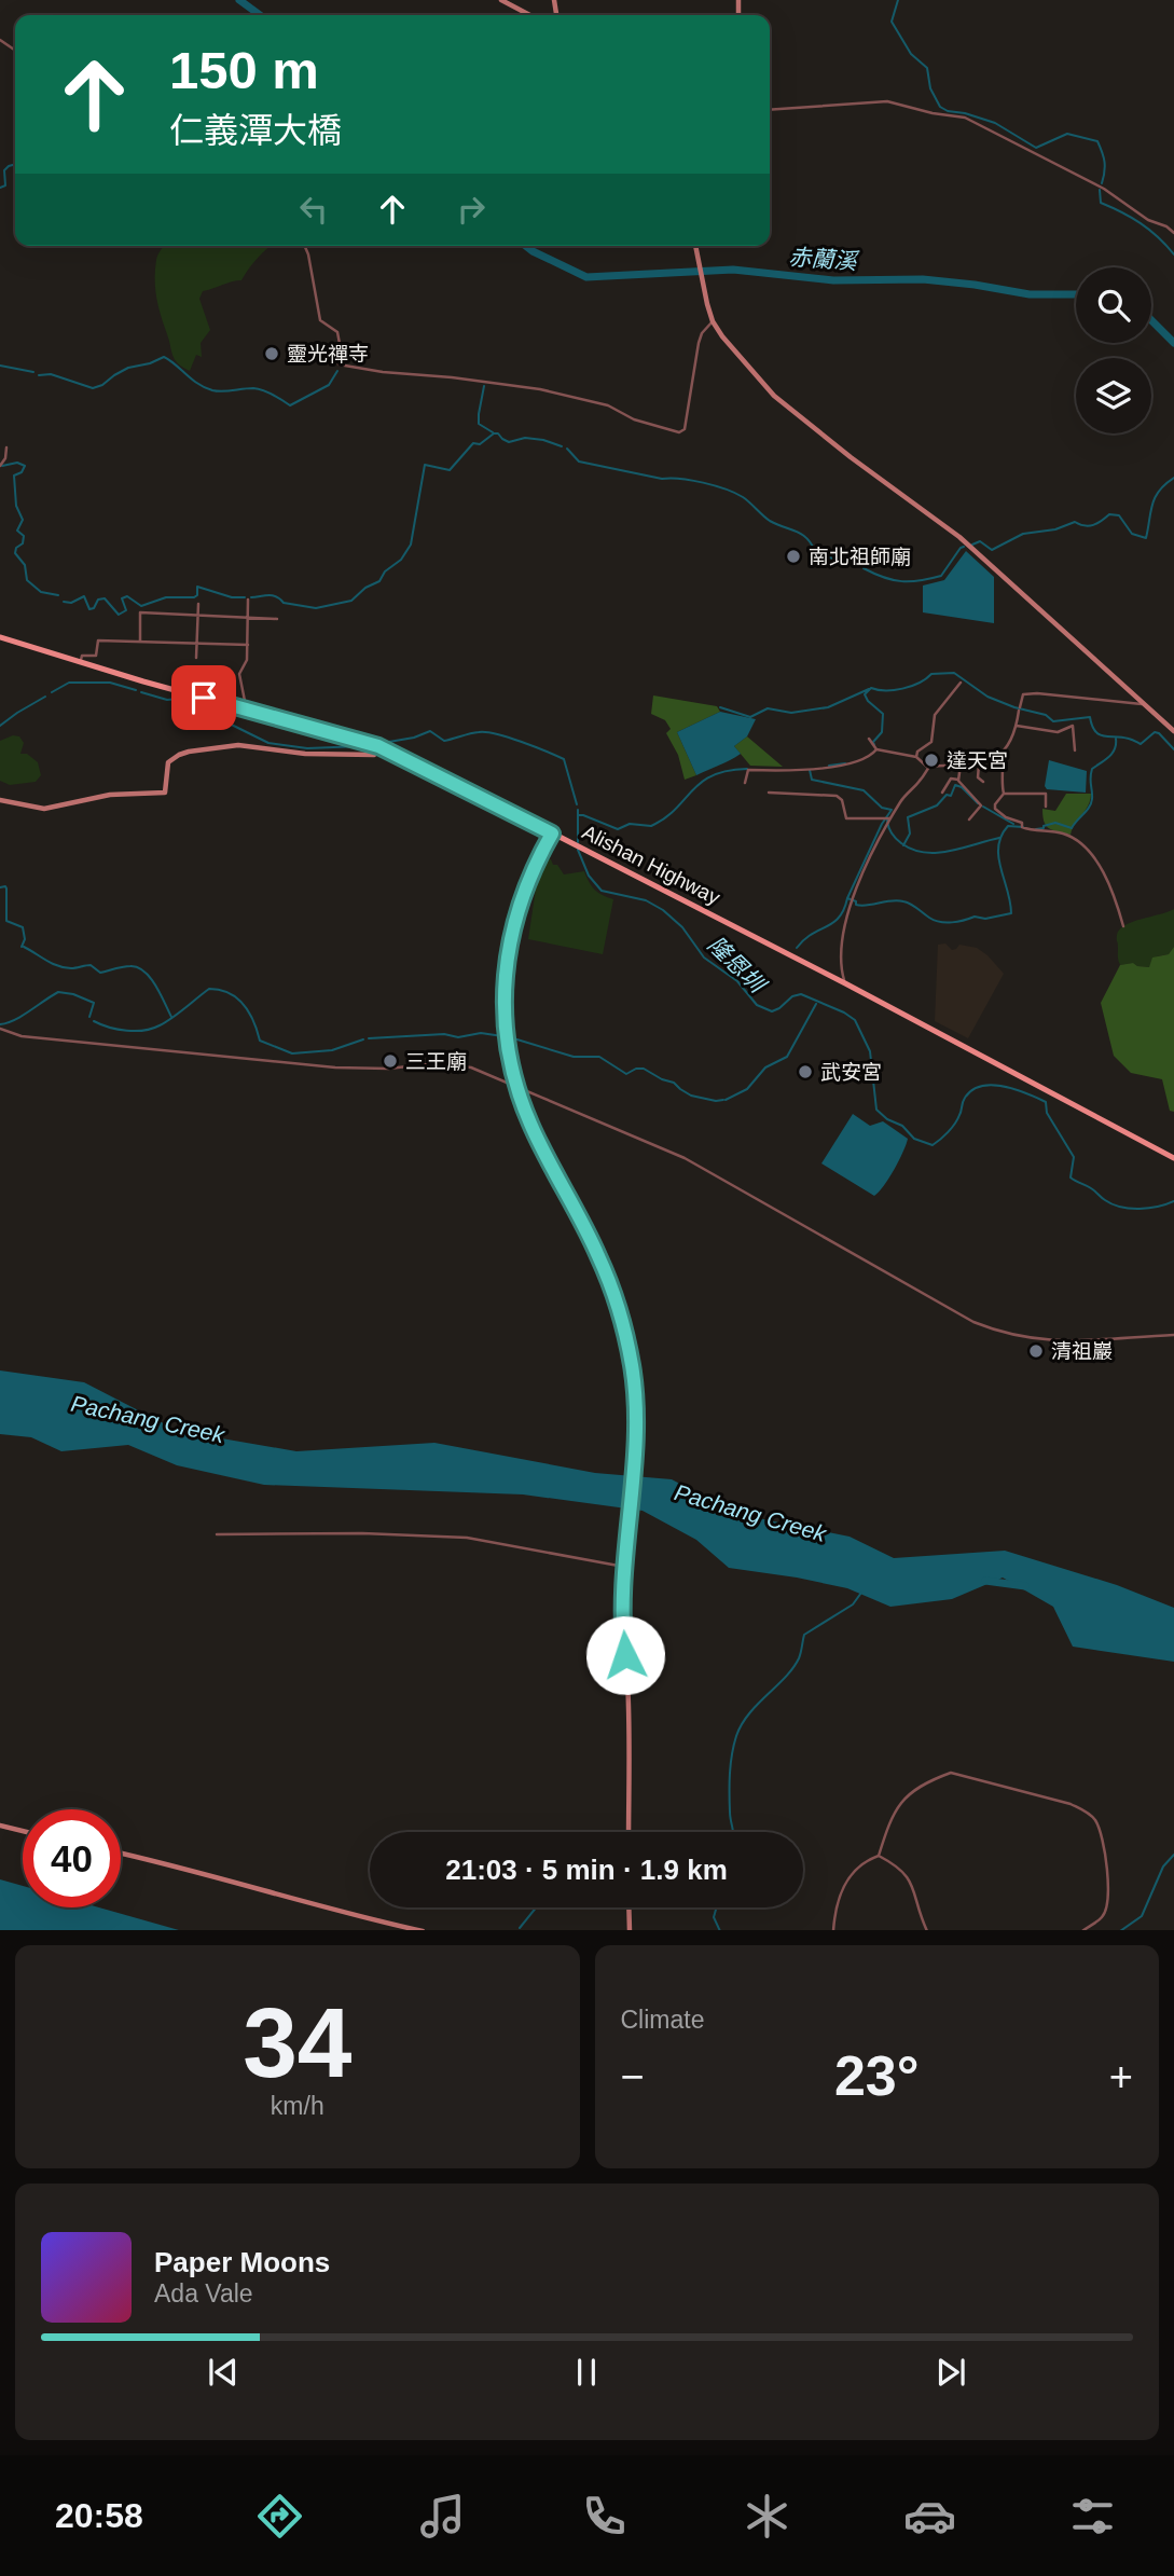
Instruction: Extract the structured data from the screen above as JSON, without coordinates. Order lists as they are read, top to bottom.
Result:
{
  "streets": {
    "main road": ["Alishan Highway"]
  },
  "water": ["赤蘭溪", "隆恩圳", "Pachang Creek"],
  "places": [
    "靈光禪寺",
    "南北祖師廟",
    "達天宮",
    "三王廟",
    "武安宮",
    "清祖巖"
  ],
  "page": {
    "turn": ["150 m", "仁義潭大橋"],
    "limit": "40",
    "trip": "21:03 · 5 min · 1.9 km",
    "tile": [
      ["34", "km/h"],
      "Climate"
    ],
    "heat": ["−", "23°", "+"],
    "song": ["Paper Moons", "Ada Vale"],
    "tabs": "20:58"
  }
}
